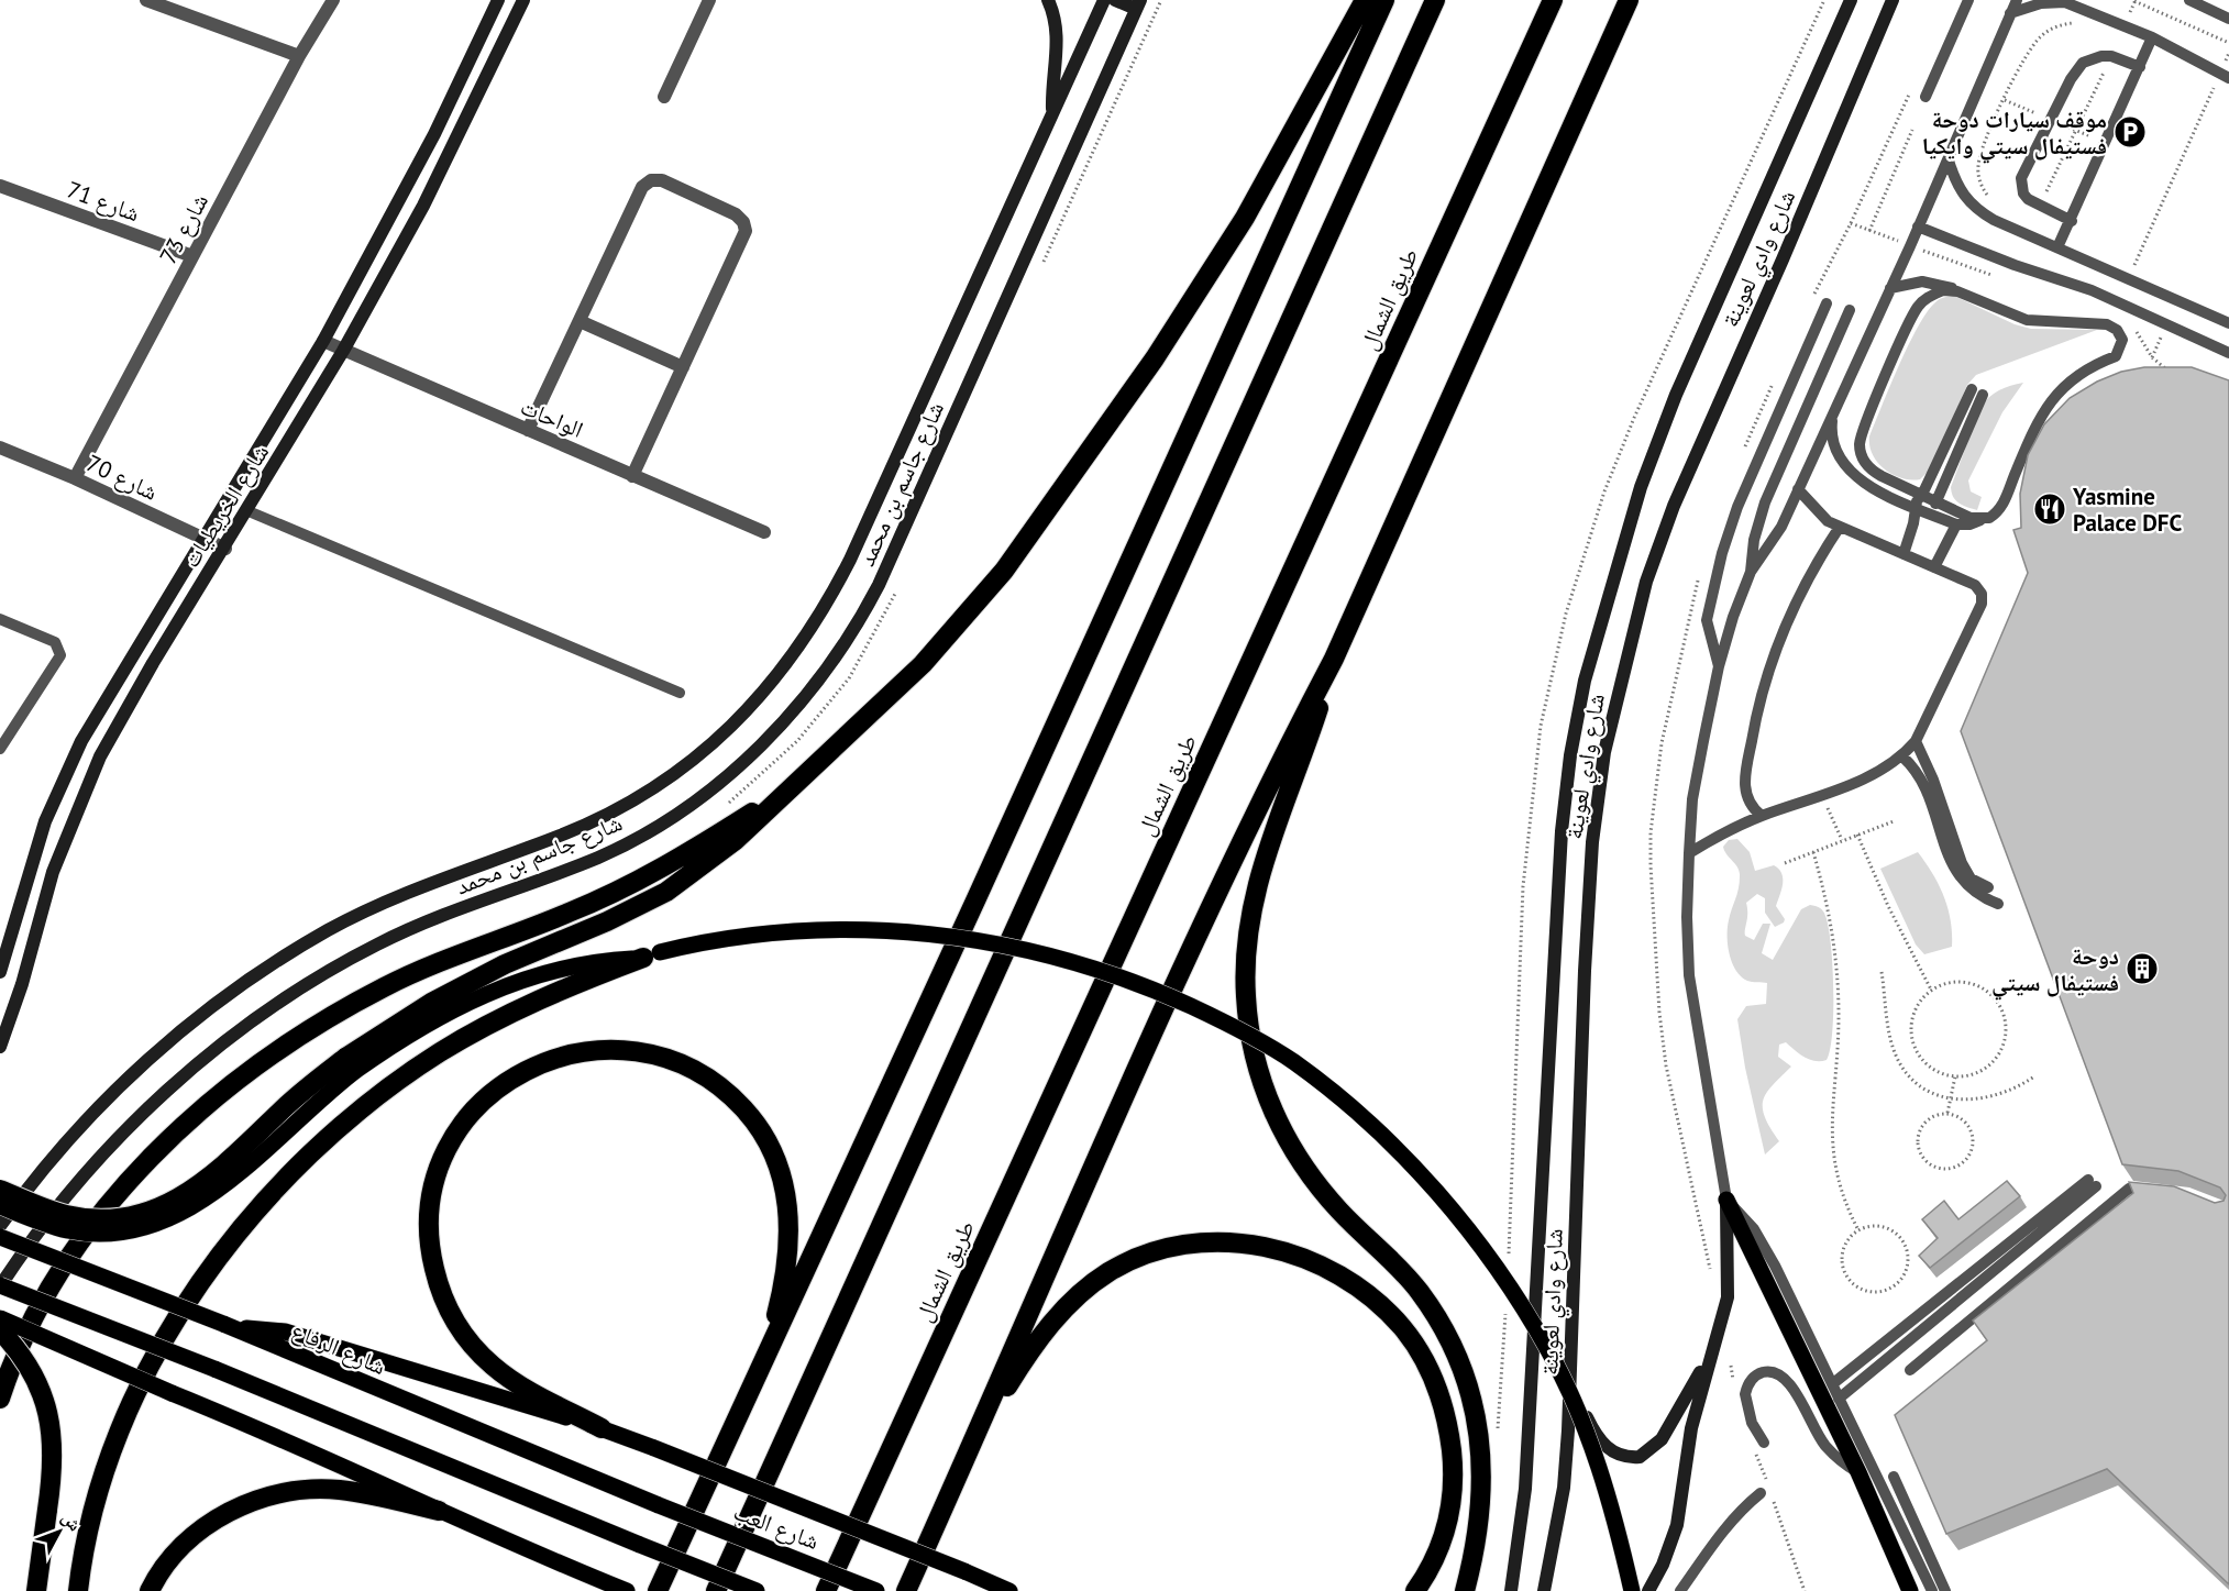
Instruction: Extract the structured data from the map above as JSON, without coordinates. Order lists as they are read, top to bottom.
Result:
{
  "streets": {
    "highway": ["طريق الشمال"],
    "main road": [
      "شارع وادي لعوينة",
      "شارع جاسم بن محمد",
      "شارع الخريطيات",
      "شارع الرفاع",
      "شارع العب"
    ],
    "street": [
      "شارع 71",
      "شارع 73",
      "الواحات",
      "شارع 70"
    ]
  },
  "crossings": [
    ["شارع 71", "شارع 73"],
    ["شارع 73", "شارع 70"],
    ["الواحات", "شارع الخريطيات"],
    ["شارع 70", "شارع الخريطيات"],
    ["شارع الرفاع", "شارع العب"]
  ],
  "places": {
    "parking": ["موقف سيارات دوحة فستيفال سيتي وايكيا"],
    "restaurant": ["Yasmine Palace DFC"],
    "building": ["دوحة فستيفال سيتي"]
  },
  "north": "top right"
}
